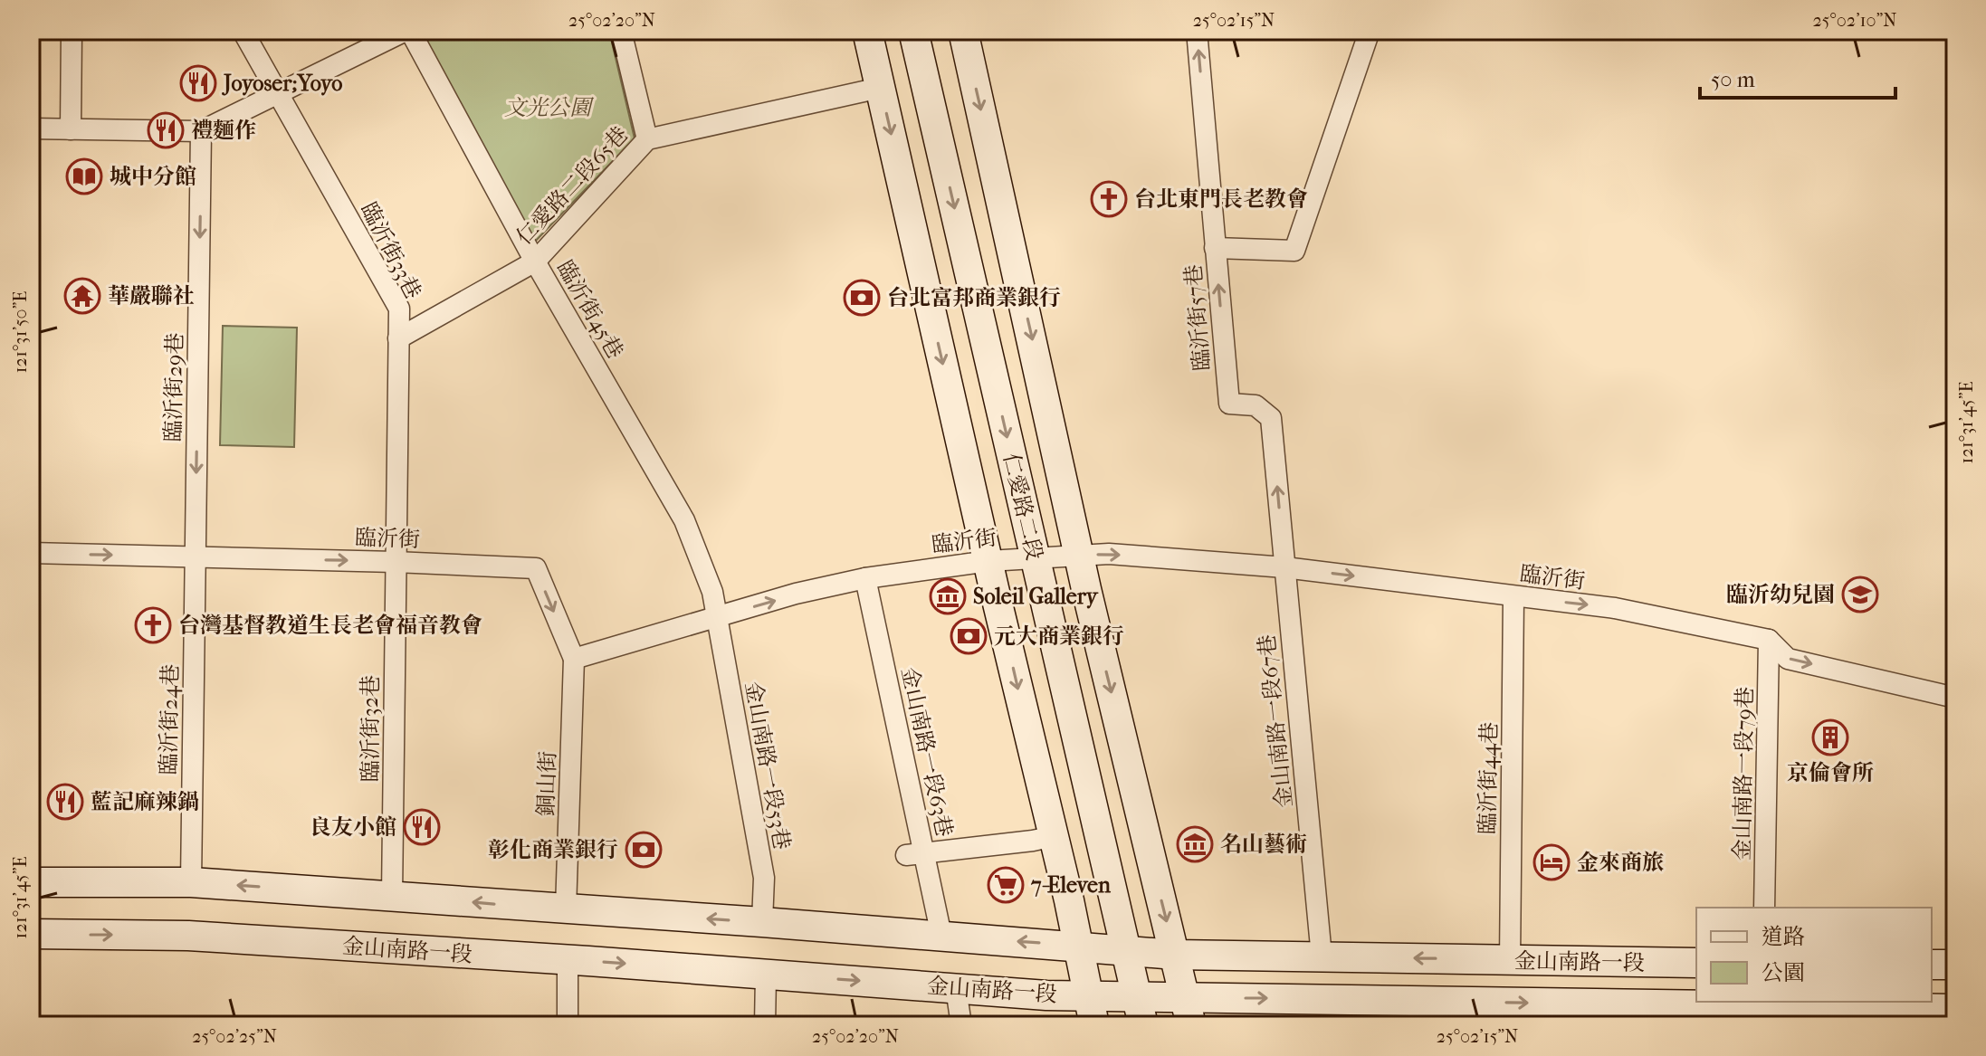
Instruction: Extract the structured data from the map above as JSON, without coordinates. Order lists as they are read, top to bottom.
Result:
{
  "streets": {
    "main road": ["仁愛路二段", "金山南路一段"],
    "street": [
      "仁愛路二段65巷",
      "臨沂街33巷",
      "臨沂街45巷",
      "臨沂街57巷",
      "臨沂街29巷",
      "臨沂街",
      "臨沂街24巷",
      "金山南路一段67巷",
      "臨沂街32巷",
      "金山南路一段63巷",
      "金山南路一段53巷",
      "金山南路一段79巷",
      "臨沂街44巷",
      "銅山街"
    ]
  },
  "crossings": [
    ["仁愛路二段65巷", "臨沂街33巷"],
    ["仁愛路二段65巷", "臨沂街45巷"],
    ["臨沂街33巷", "臨沂街"],
    ["臨沂街33巷", "臨沂街32巷"],
    ["臨沂街45巷", "臨沂街"],
    ["臨沂街45巷", "金山南路一段53巷"],
    ["臨沂街57巷", "臨沂街"],
    ["臨沂街57巷", "金山南路一段67巷"],
    ["臨沂街29巷", "臨沂街"],
    ["臨沂街29巷", "臨沂街24巷"],
    ["仁愛路二段", "臨沂街"],
    ["仁愛路二段", "金山南路一段"],
    ["臨沂街", "臨沂街24巷"],
    ["臨沂街", "金山南路一段67巷"],
    ["臨沂街", "臨沂街32巷"],
    ["臨沂街", "金山南路一段63巷"],
    ["臨沂街", "金山南路一段53巷"],
    ["臨沂街", "金山南路一段79巷"],
    ["臨沂街", "臨沂街44巷"],
    ["臨沂街", "銅山街"],
    ["臨沂街24巷", "金山南路一段"],
    ["金山南路一段67巷", "金山南路一段"],
    ["臨沂街32巷", "金山南路一段"],
    ["金山南路一段63巷", "金山南路一段"],
    ["金山南路一段53巷", "金山南路一段"],
    ["臨沂街44巷", "金山南路一段"],
    ["銅山街", "金山南路一段"]
  ],
  "one_way": ["臨沂街57巷", "臨沂街29巷", "臨沂街"],
  "parks": ["文光公園"],
  "places": {
    "restaurant": [
      "Joyoser;Yoyo",
      "禮麵作",
      "藍記麻辣鍋",
      "良友小館"
    ],
    "library": ["城中分館"],
    "church": ["台北東門長老教會", "台灣基督教道生長老會福音教會"],
    "temple": ["華嚴聯社"],
    "bank": ["台北富邦商業銀行", "元大商業銀行", "彰化商業銀行"],
    "school or university": ["臨沂幼兒園"],
    "museum": ["Soleil Gallery", "名山藝術"],
    "building": ["京倫會所"],
    "hotel": ["金來商旅"],
    "supermarket": ["7-Eleven"]
  },
  "legend": ["道路", "公園"],
  "scale_bar": "50 m",
  "coordinates": [
    "25°02'20\"N",
    "25°02'15\"N",
    "25°02'10\"N",
    "121°31'50\"E",
    "121°31'45\"E",
    "25°02'25\"N"
  ]
}
